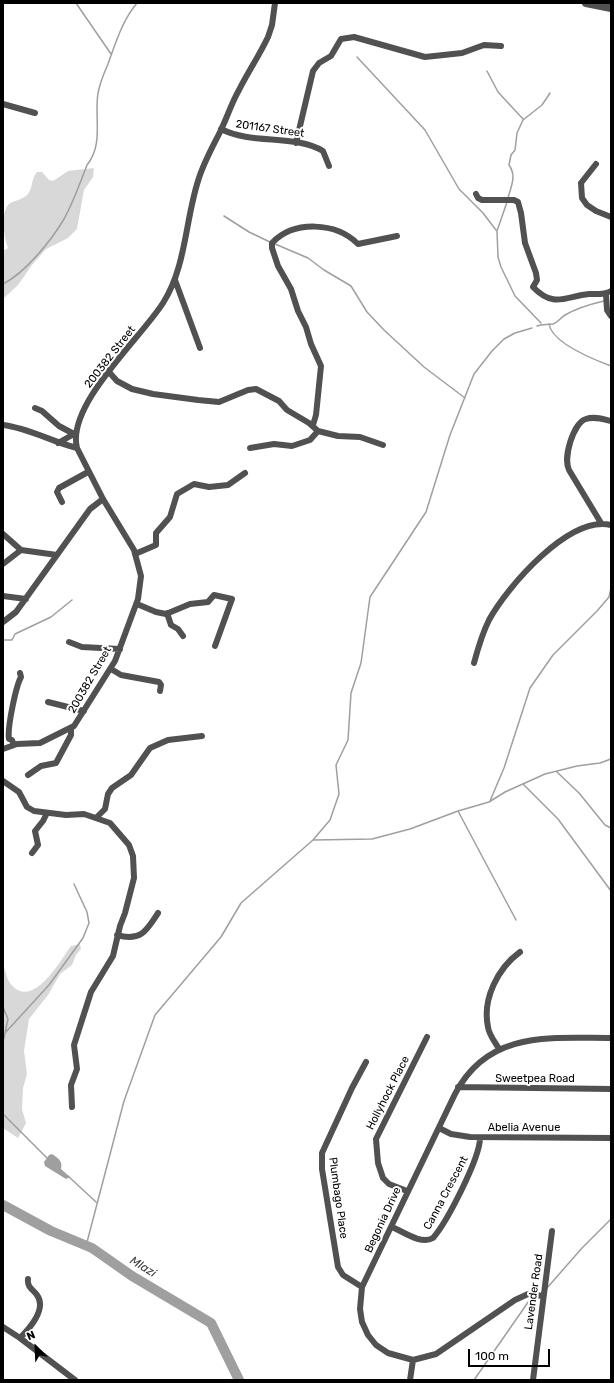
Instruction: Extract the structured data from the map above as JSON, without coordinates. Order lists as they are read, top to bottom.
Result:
{
  "streets": {
    "street": [
      "201167 Street",
      "200382 Street",
      "Sweetpea Road",
      "Hollyhock Place",
      "Abelia Avenue",
      "Canna Crescent",
      "Plumbago Place",
      "Begonia Drive",
      "Lavender Road"
    ]
  },
  "crossings": [
    ["201167 Street", "200382 Street"],
    ["Sweetpea Road", "Begonia Drive"],
    ["Hollyhock Place", "Begonia Drive"],
    ["Abelia Avenue", "Canna Crescent"],
    ["Abelia Avenue", "Begonia Drive"],
    ["Canna Crescent", "Begonia Drive"],
    ["Plumbago Place", "Begonia Drive"]
  ],
  "water": ["Mlazi"],
  "scale_bar": "100 m",
  "north": "top left"
}
